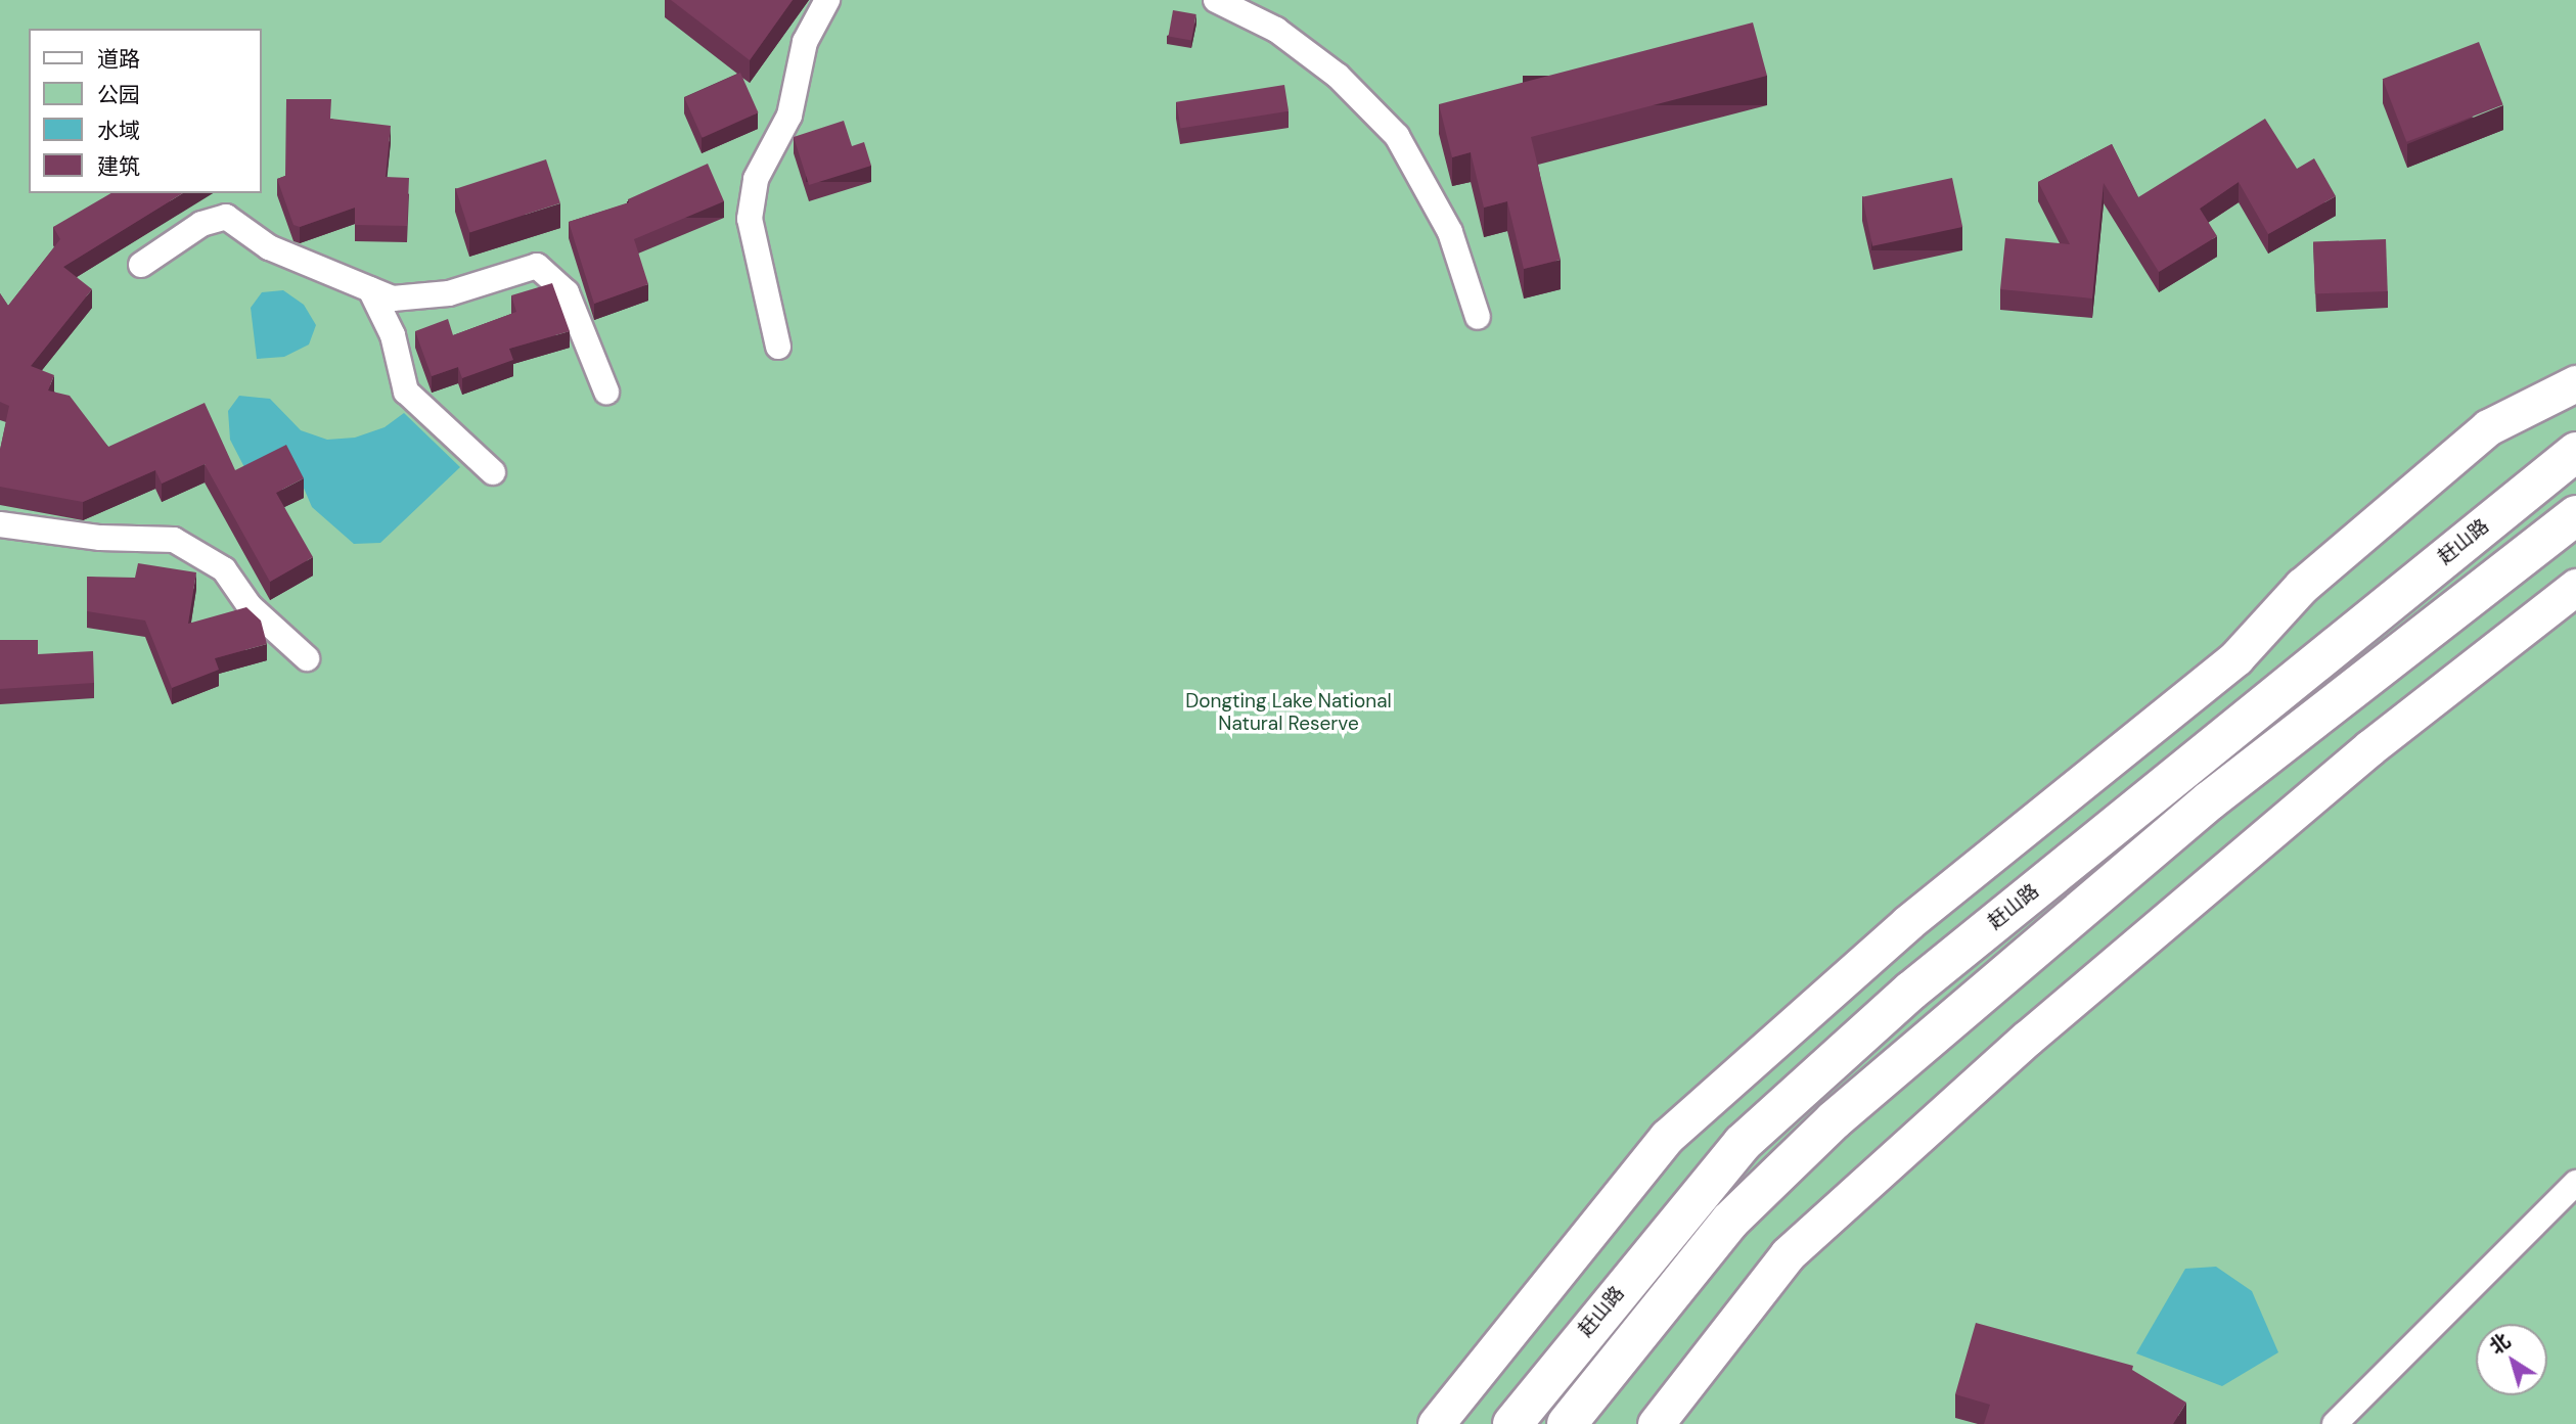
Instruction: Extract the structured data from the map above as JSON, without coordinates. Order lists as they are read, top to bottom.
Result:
{
  "streets": {
    "main road": ["赶山路"]
  },
  "parks": ["Dongting Lake National Natural Reserve"],
  "legend": [
    "道路",
    "公园",
    "水域",
    "建筑"
  ],
  "north": "top left"
}
